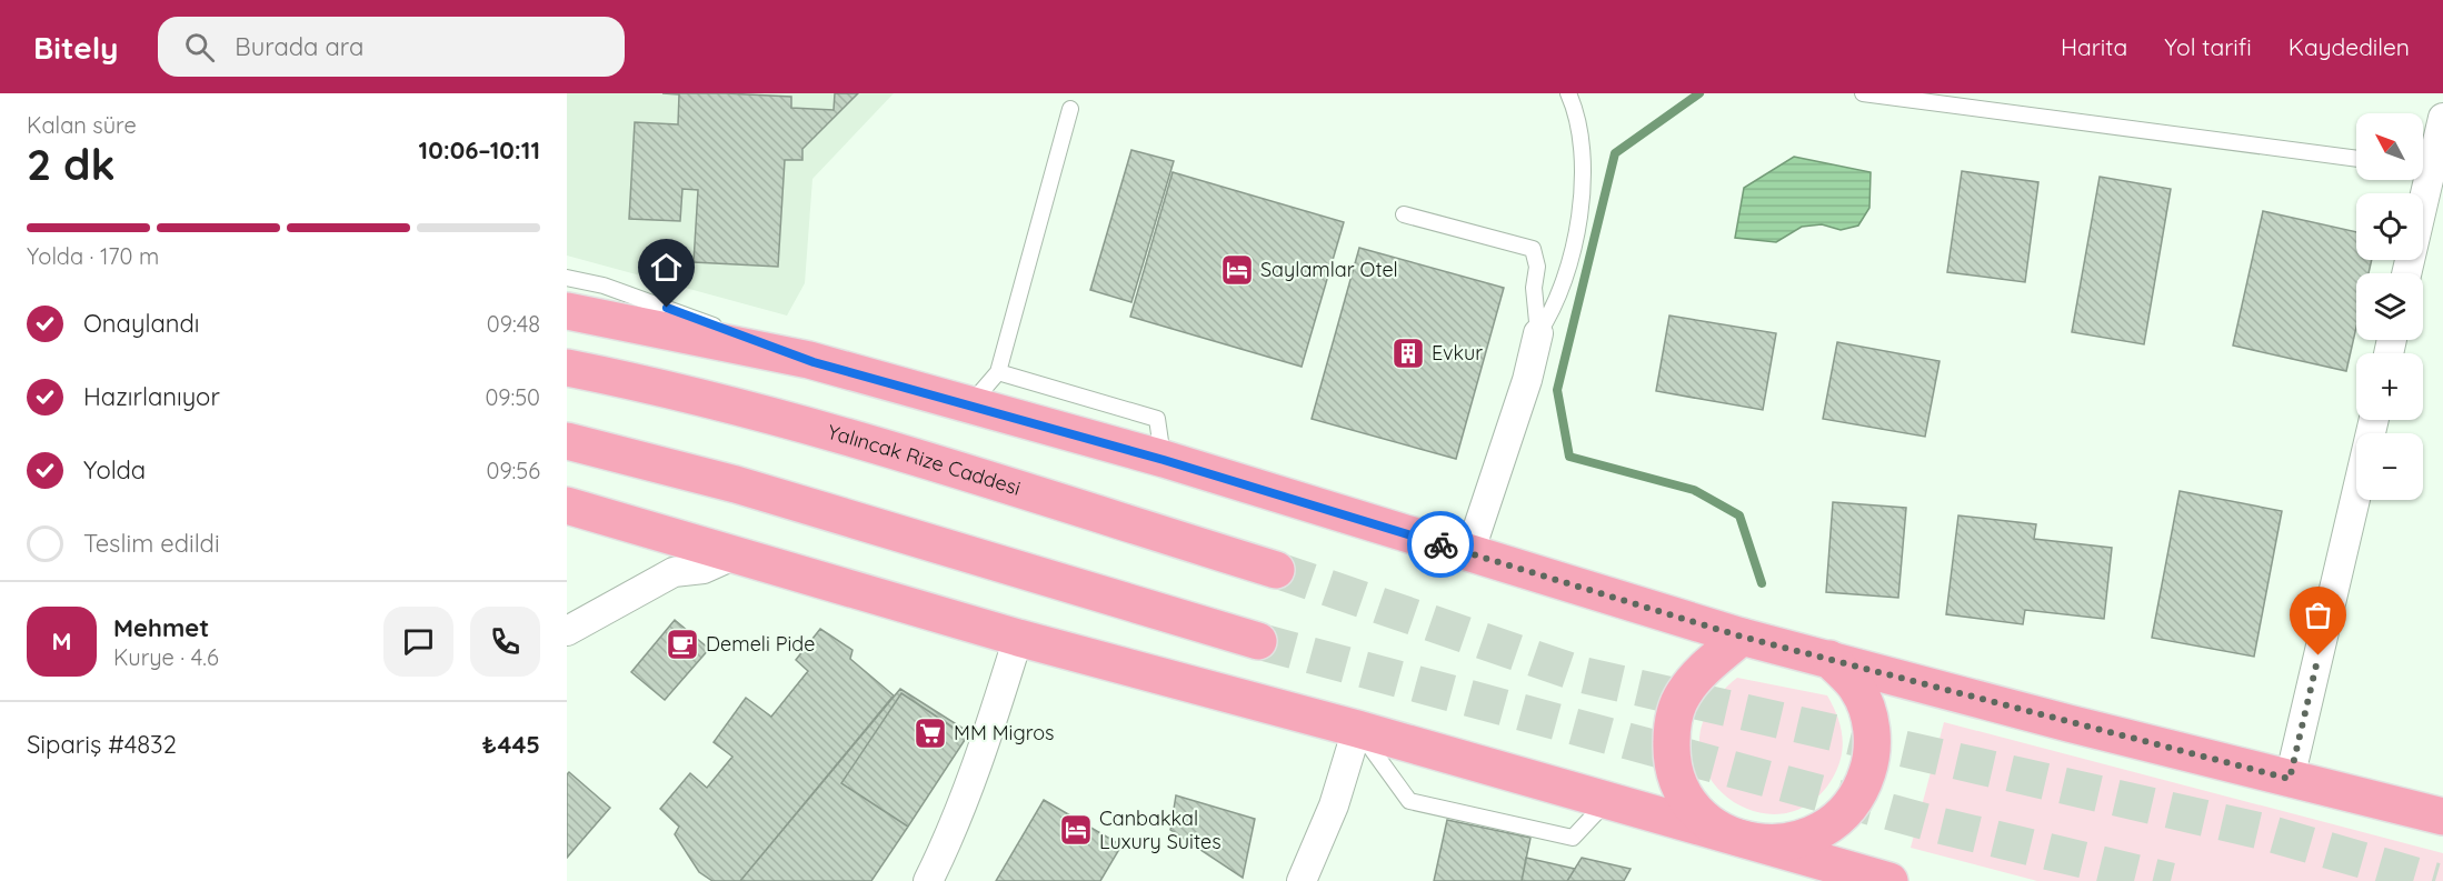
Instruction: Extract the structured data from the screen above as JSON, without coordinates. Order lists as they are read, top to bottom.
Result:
{
  "streets": {
    "highway": ["Yalıncak Rize Caddesi"]
  },
  "places": {
    "hotel": ["Saylamlar Otel", "Canbakkal Luxury Suites"],
    "building": ["Evkur"],
    "cafe": ["Demeli Pide"],
    "supermarket": ["MM Migros"]
  },
  "north": "top left",
  "page": {
    "header": "Bitely",
    "search": "Burada ara",
    "nav": ["Harita", "Yol tarifi", "Kaydedilen"],
    "heading": ["2 dk", "Kalan süre", "10:06–10:11"],
    "panel": [
      "Mehmet",
      "Kurye · 4.6",
      "Sipariş #4832",
      "₺445"
    ],
    "map_buttons": ["+", "−"],
    "bar": "Yolda · 170 m",
    "list": [
      ["Onaylandı", "09:48"],
      ["Hazırlanıyor", "09:50"],
      ["Yolda", "09:56"],
      "Teslim edildi"
    ],
    "round": "M"
  }
}
